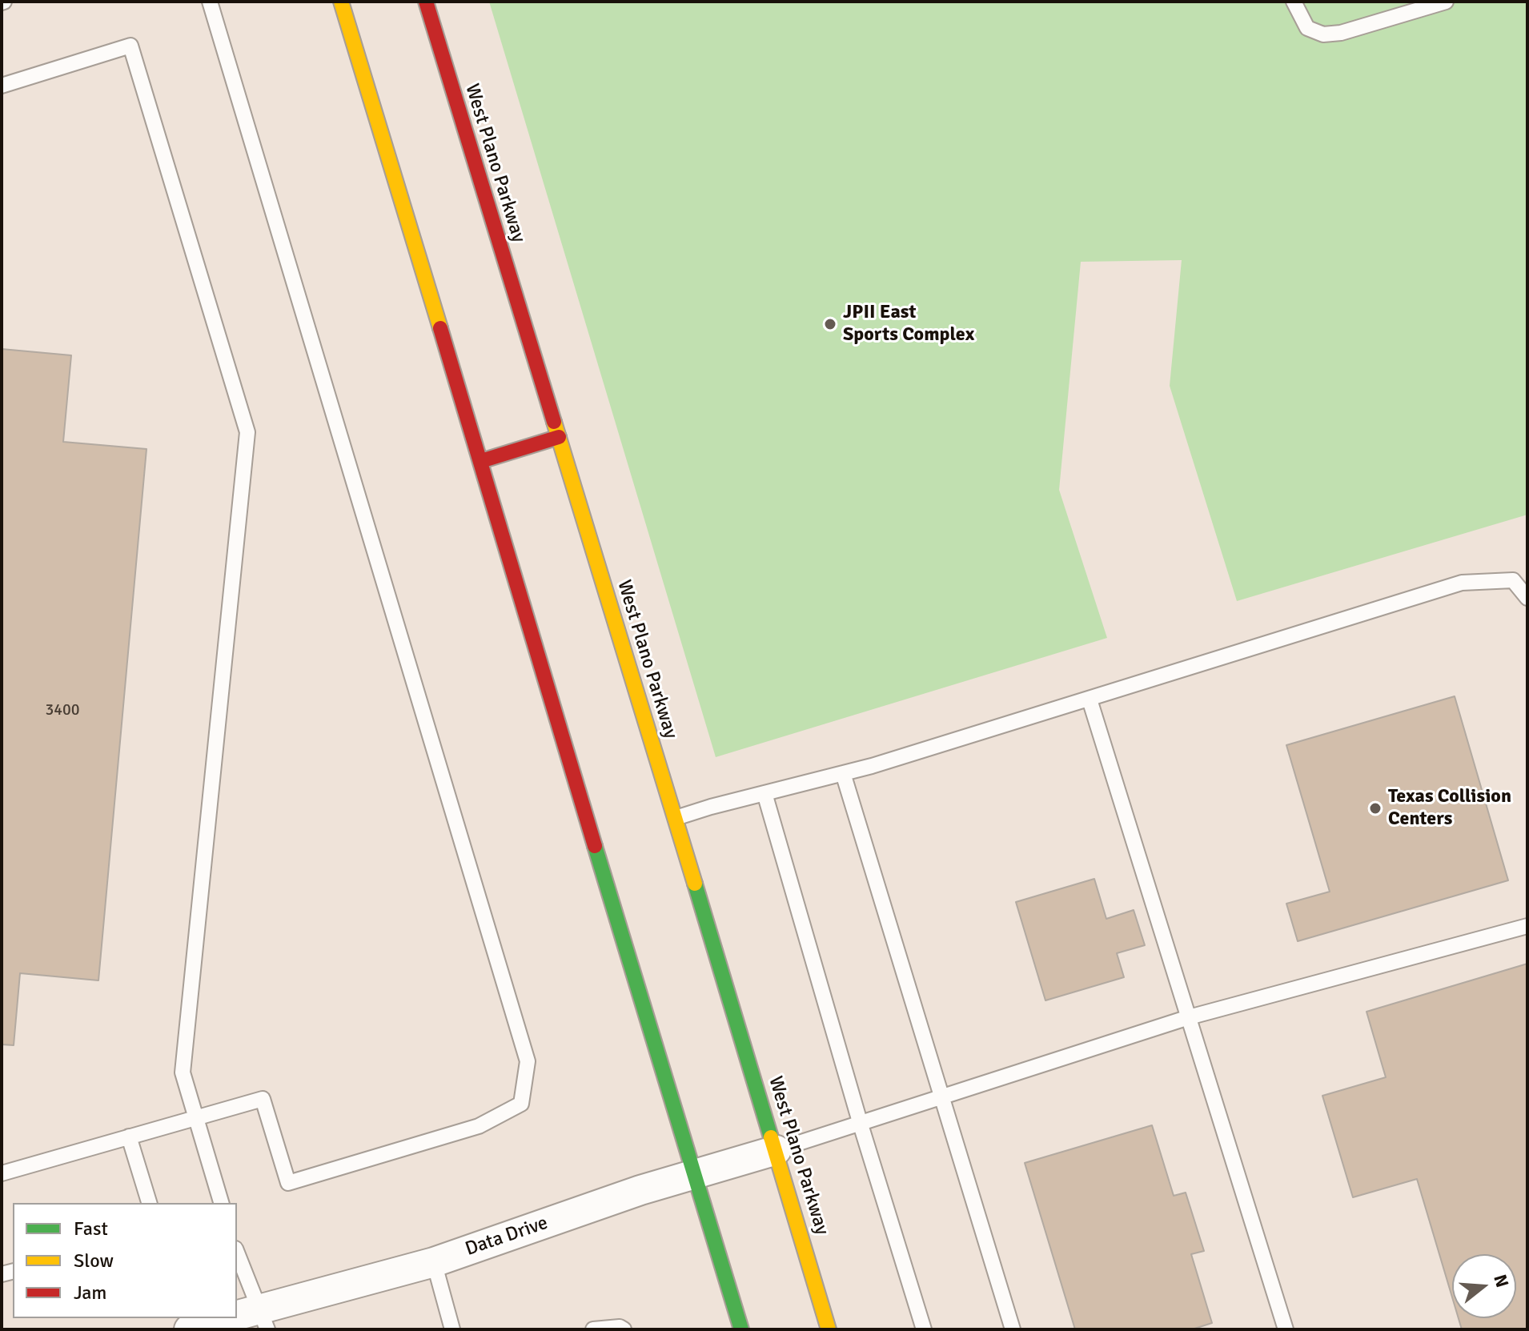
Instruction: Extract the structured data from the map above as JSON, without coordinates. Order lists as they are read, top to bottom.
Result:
{
  "streets": {
    "main road": ["West Plano Parkway"],
    "street": ["Data Drive"]
  },
  "crossings": [
    ["West Plano Parkway", "Data Drive"]
  ],
  "places": ["JPII East Sports Complex", "Texas Collision Centers"],
  "house_numbers": ["3400"],
  "legend": ["Fast", "Slow", "Jam"],
  "north": "right"
}
